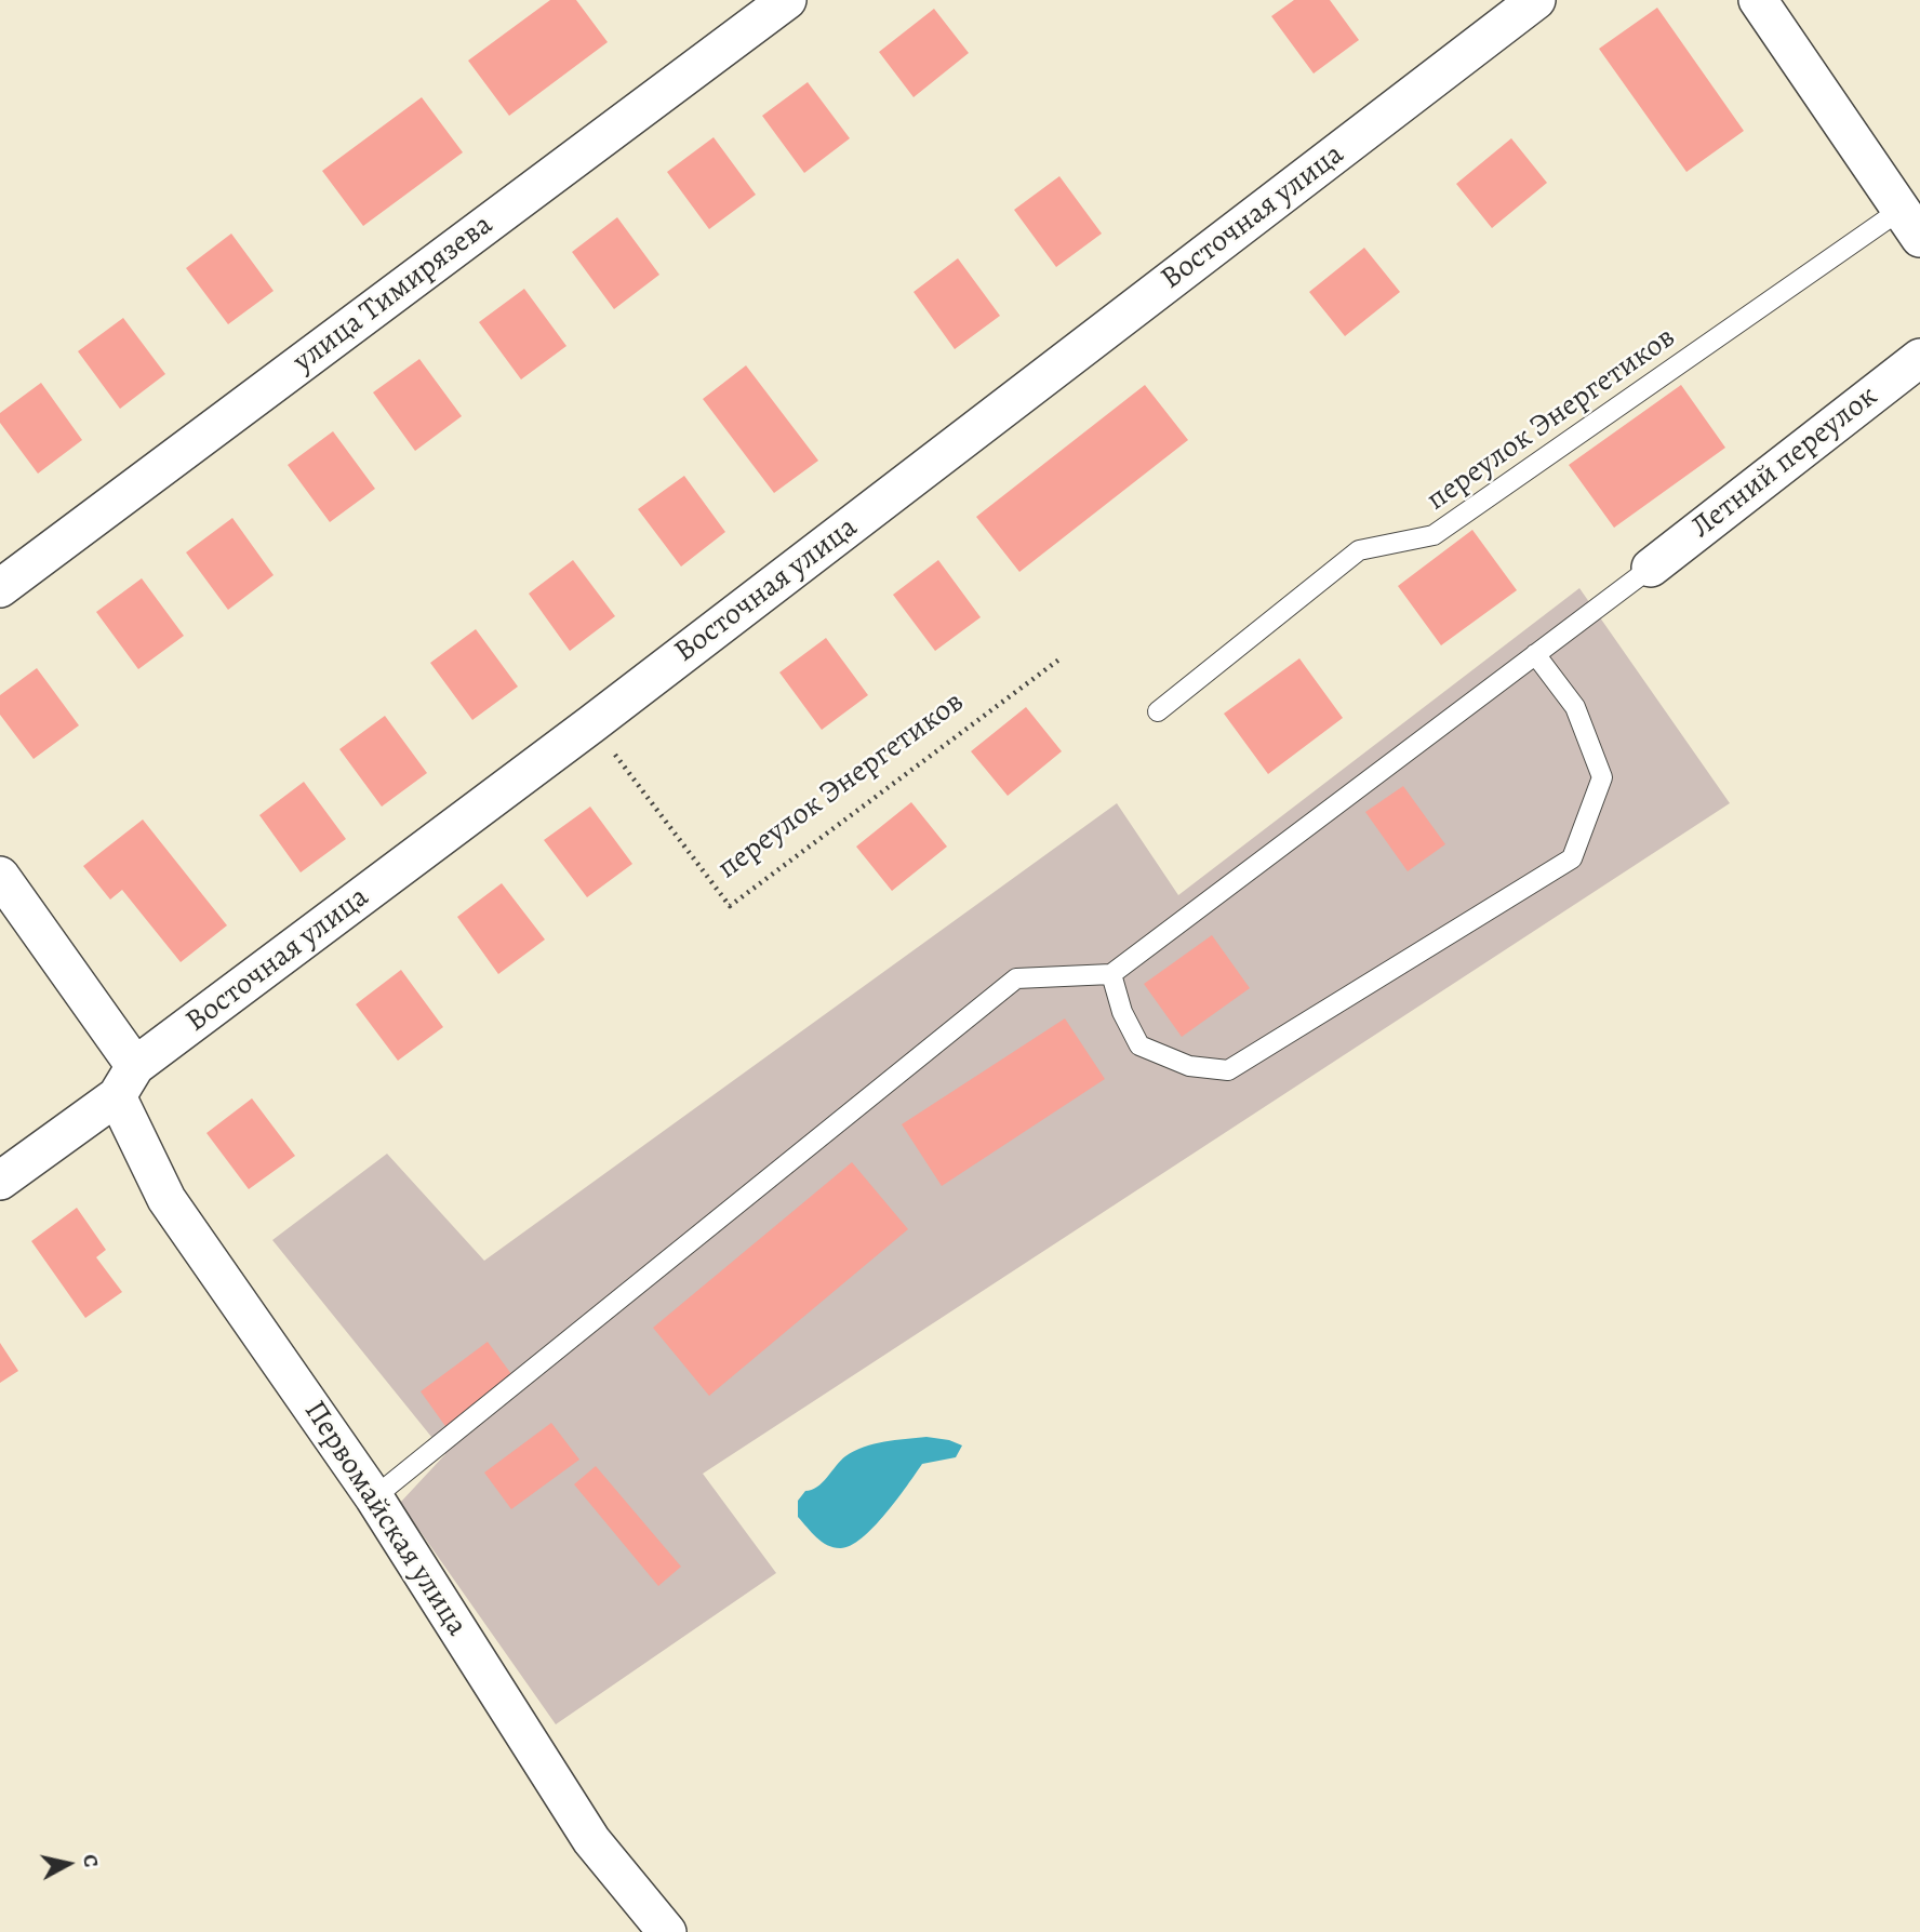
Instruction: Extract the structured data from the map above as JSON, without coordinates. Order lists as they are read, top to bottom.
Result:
{
  "streets": {
    "street": [
      "Восточная улица",
      "улица Тимирязева",
      "Летний переулок",
      "Первомайская улица"
    ],
    "lane": ["переулок Энергетиков"]
  },
  "crossings": [
    ["Восточная улица", "переулок Энергетиков"],
    ["Восточная улица", "Первомайская улица"]
  ],
  "north": "right"
}
